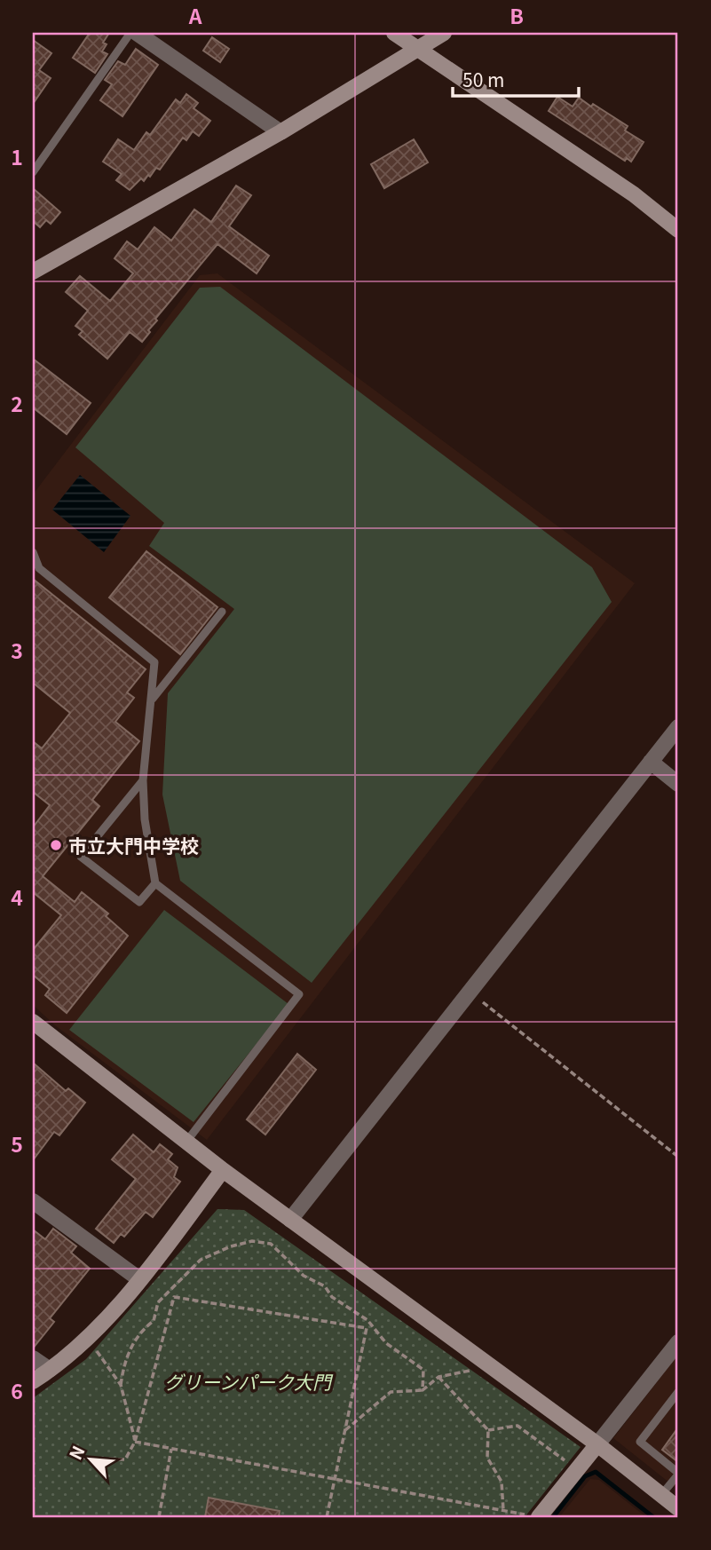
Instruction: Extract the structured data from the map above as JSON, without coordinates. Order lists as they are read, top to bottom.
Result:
{
  "parks": ["グリーンパーク大門"],
  "places": ["市立大門中学校"],
  "scale_bar": "50 m",
  "north": "top left",
  "grid": {
    "columns": ["A", "B"],
    "rows": [
      "1",
      "2",
      "3",
      "4",
      "5",
      "6"
    ]
  }
}
